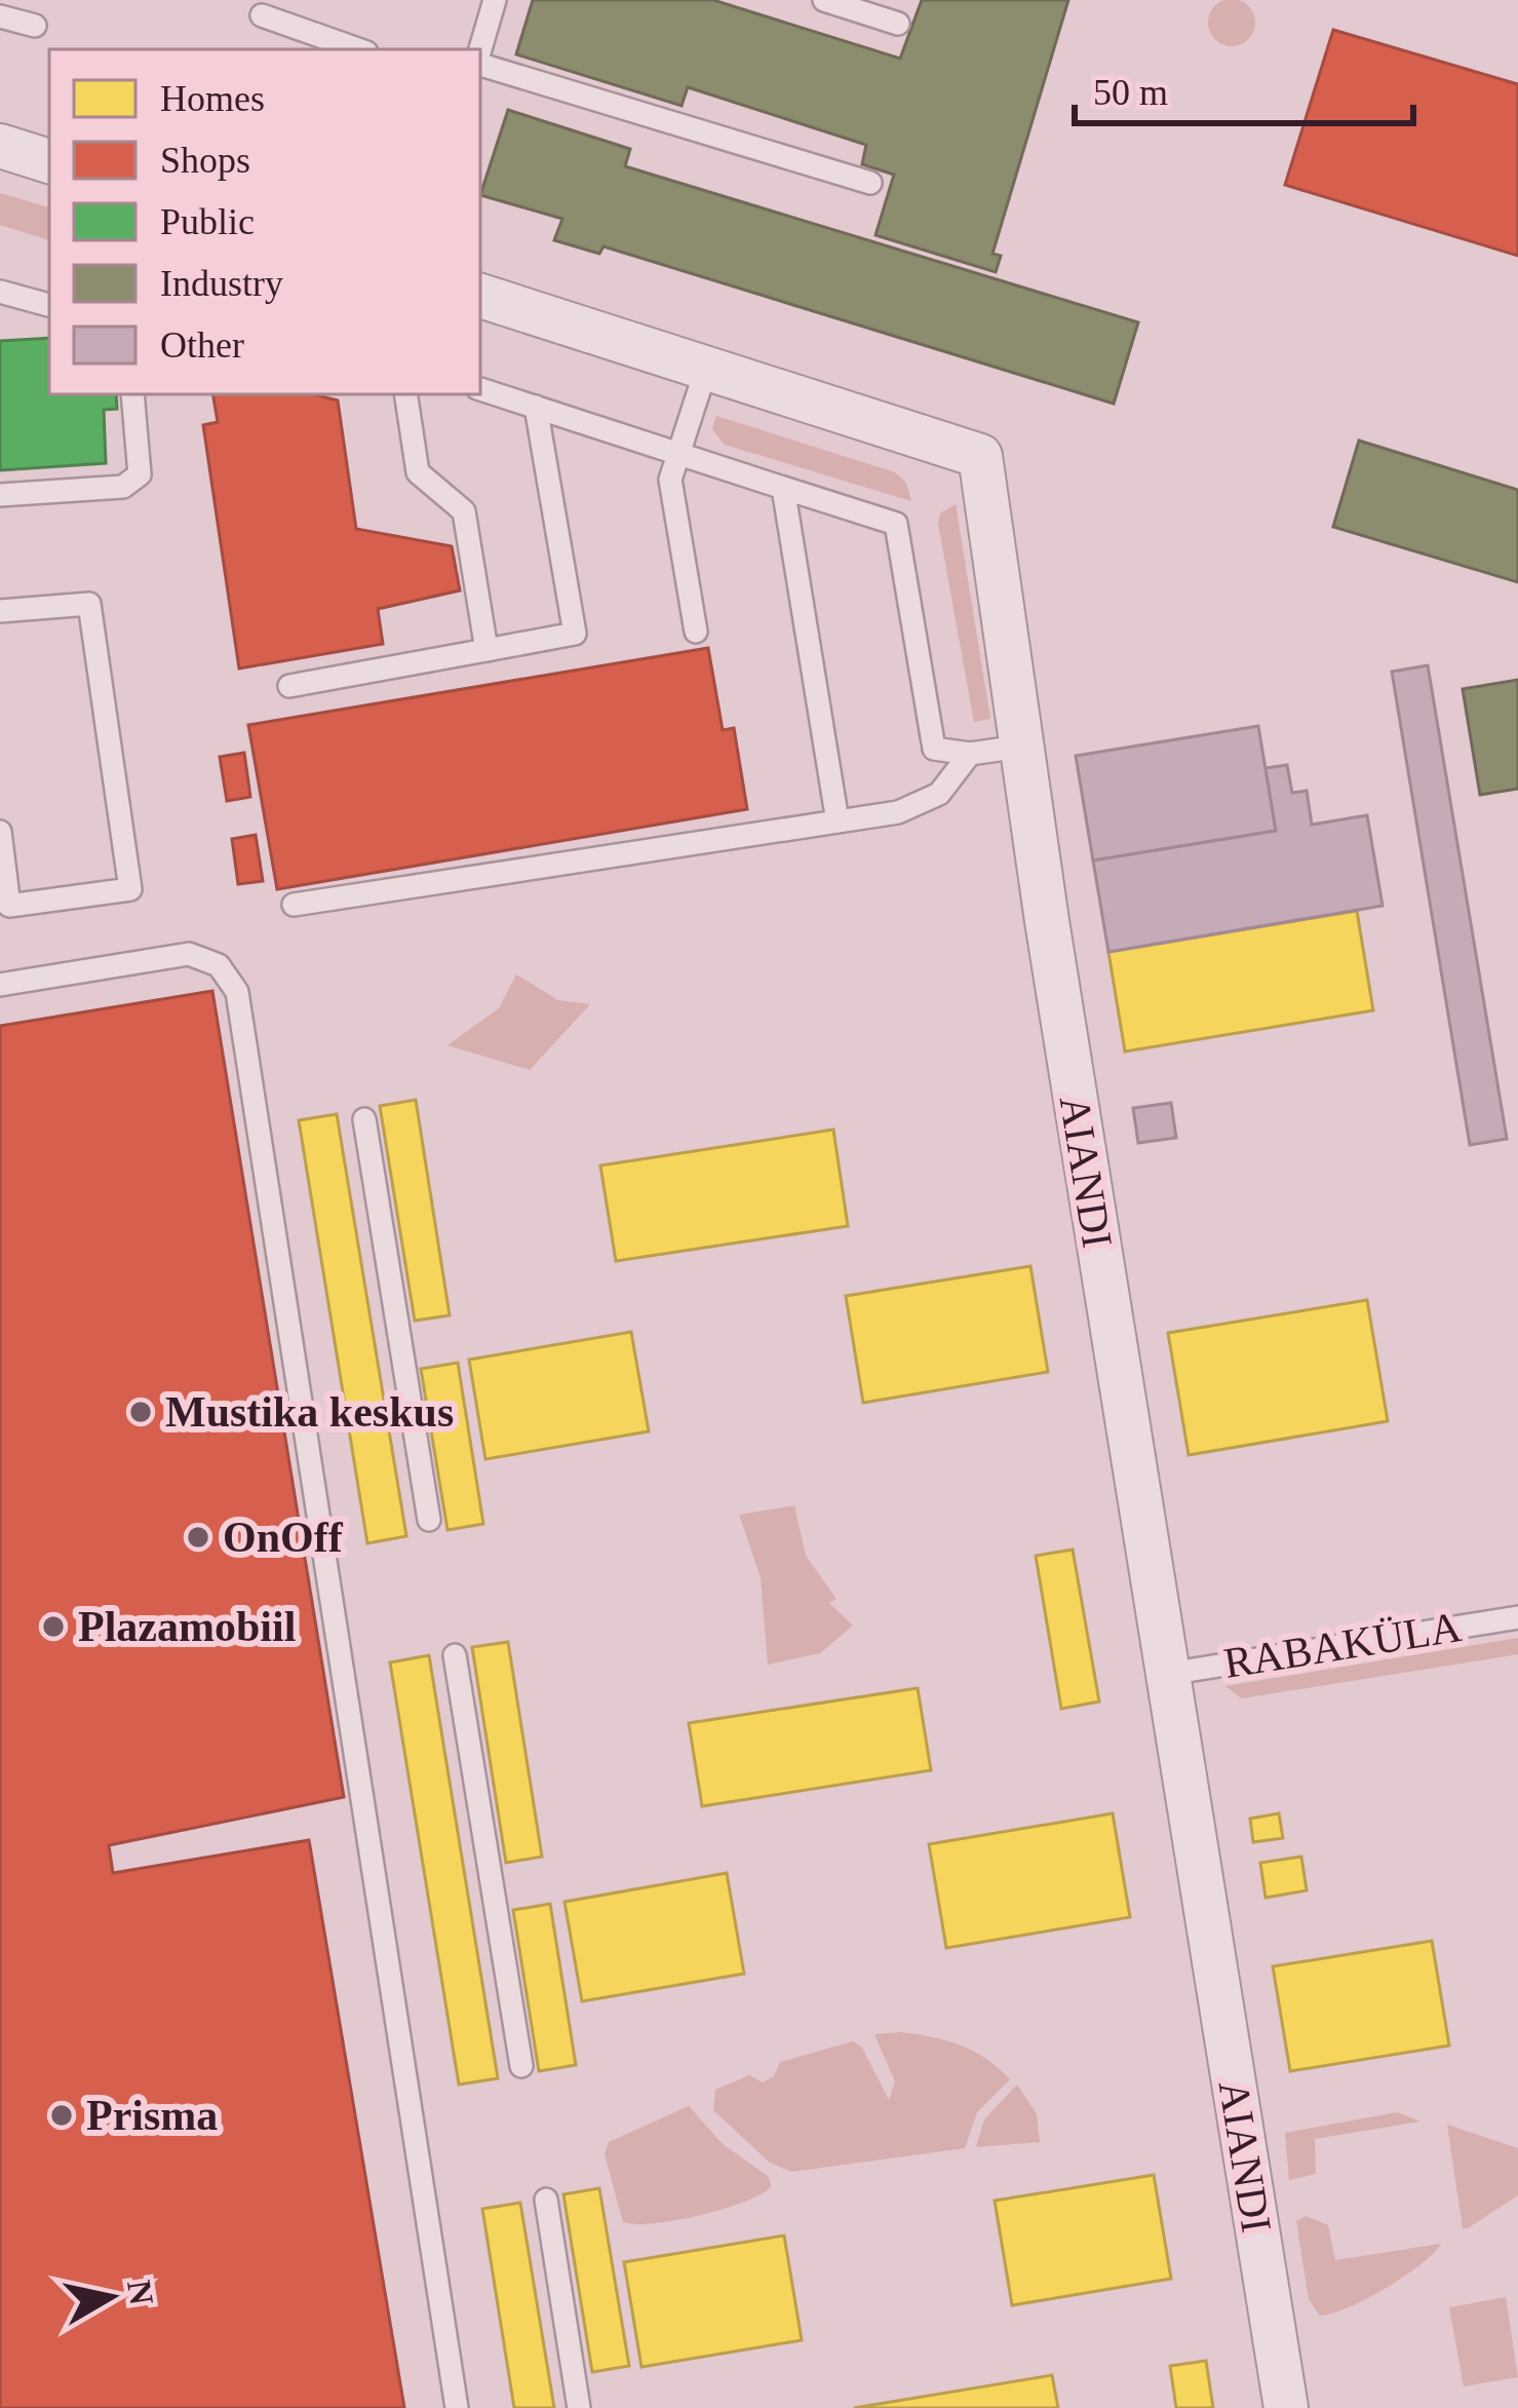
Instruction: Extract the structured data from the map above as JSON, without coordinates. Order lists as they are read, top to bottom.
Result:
{
  "streets": {
    "street": ["AIANDI"],
    "lane": ["RABAKÜLA"]
  },
  "crossings": [
    ["AIANDI", "RABAKÜLA"]
  ],
  "places": [
    "Mustika keskus",
    "OnOff",
    "Plazamobiil",
    "Prisma"
  ],
  "legend": [
    "Homes",
    "Shops",
    "Public",
    "Industry",
    "Other"
  ],
  "scale_bar": "50 m",
  "north": "right"
}
